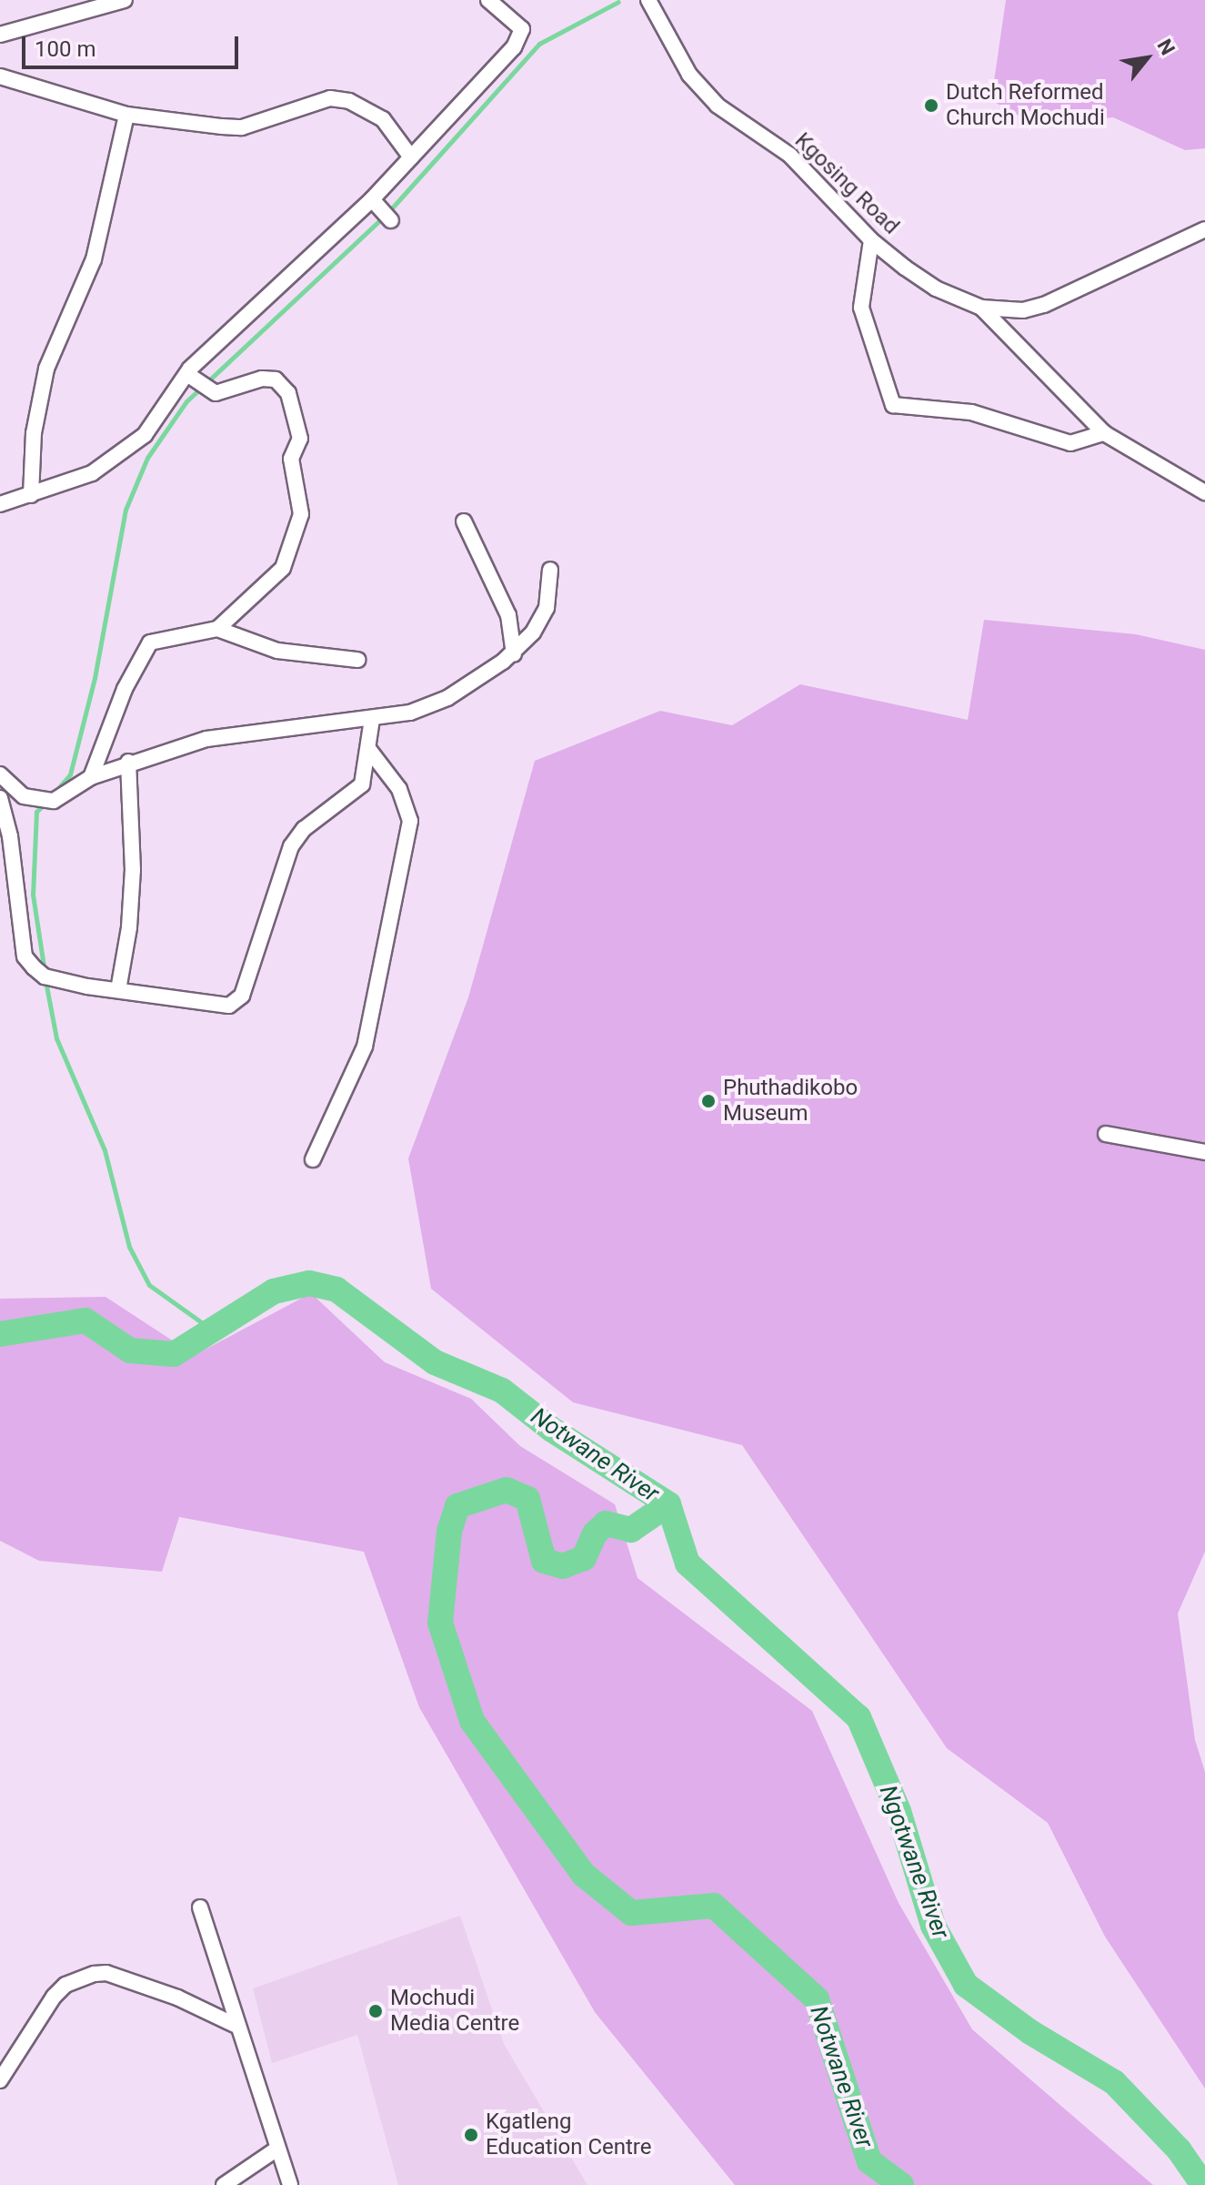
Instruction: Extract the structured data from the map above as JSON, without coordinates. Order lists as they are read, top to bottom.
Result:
{
  "streets": {
    "street": ["Kgosing Road"]
  },
  "water": ["Notwane River", "Ngotwane River"],
  "places": [
    "Dutch Reformed Church Mochudi",
    "Phuthadikobo Museum",
    "Mochudi Media Centre",
    "Kgatleng Education Centre"
  ],
  "scale_bar": "100 m",
  "north": "top right"
}
